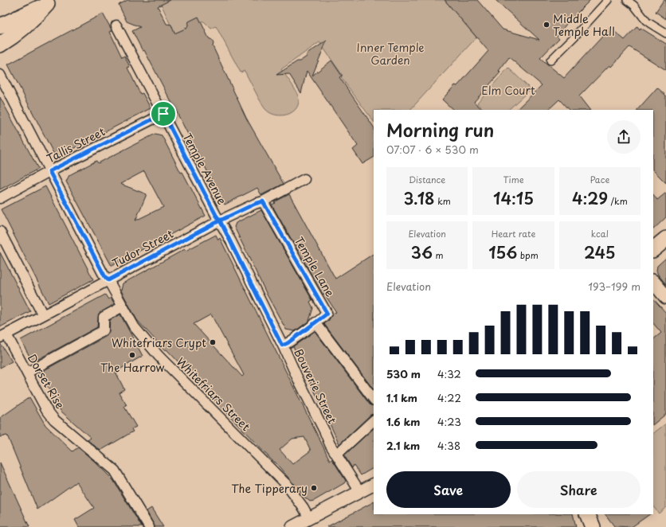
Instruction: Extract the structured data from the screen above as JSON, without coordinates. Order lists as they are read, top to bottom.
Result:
{
  "streets": {
    "street": [
      "Tallis Street",
      "Temple Avenue",
      "Tudor Street",
      "Temple Lane",
      "Dorset Rise",
      "Bouverie Street",
      "Whitefriars Street"
    ]
  },
  "crossings": [
    ["Tallis Street", "Temple Avenue"],
    ["Tallis Street", "Whitefriars Street"],
    ["Temple Avenue", "Tudor Street"],
    ["Temple Avenue", "Bouverie Street"],
    ["Tudor Street", "Temple Lane"],
    ["Tudor Street", "Dorset Rise"],
    ["Tudor Street", "Bouverie Street"],
    ["Tudor Street", "Whitefriars Street"],
    ["Temple Lane", "Bouverie Street"]
  ],
  "parks": ["Inner Temple Garden", "Elm Court"],
  "places": [
    "Middle Temple Hall",
    "Whitefriars Crypt",
    "The Harrow",
    "The Tipperary"
  ],
  "page": {
    "heading": ["Morning run", "07:07 · 6 × 530 m"],
    "stats": [
      ["Distance", "3.18 km"],
      ["Time", "14:15"],
      ["Pace", "4:29 /km"],
      ["Elevation", "36 m"],
      ["Heart rate", "156 bpm"],
      ["kcal", "245"]
    ],
    "chart": ["Elevation", "193–199 m"],
    "list": [
      {
        "name": "530 m",
        "note": "4:32"
      },
      {
        "name": "1.1 km",
        "note": "4:22"
      },
      {
        "name": "1.6 km",
        "note": "4:23"
      },
      {
        "name": "2.1 km",
        "note": "4:38"
      }
    ],
    "buttons": ["Save", "Share"]
  }
}
